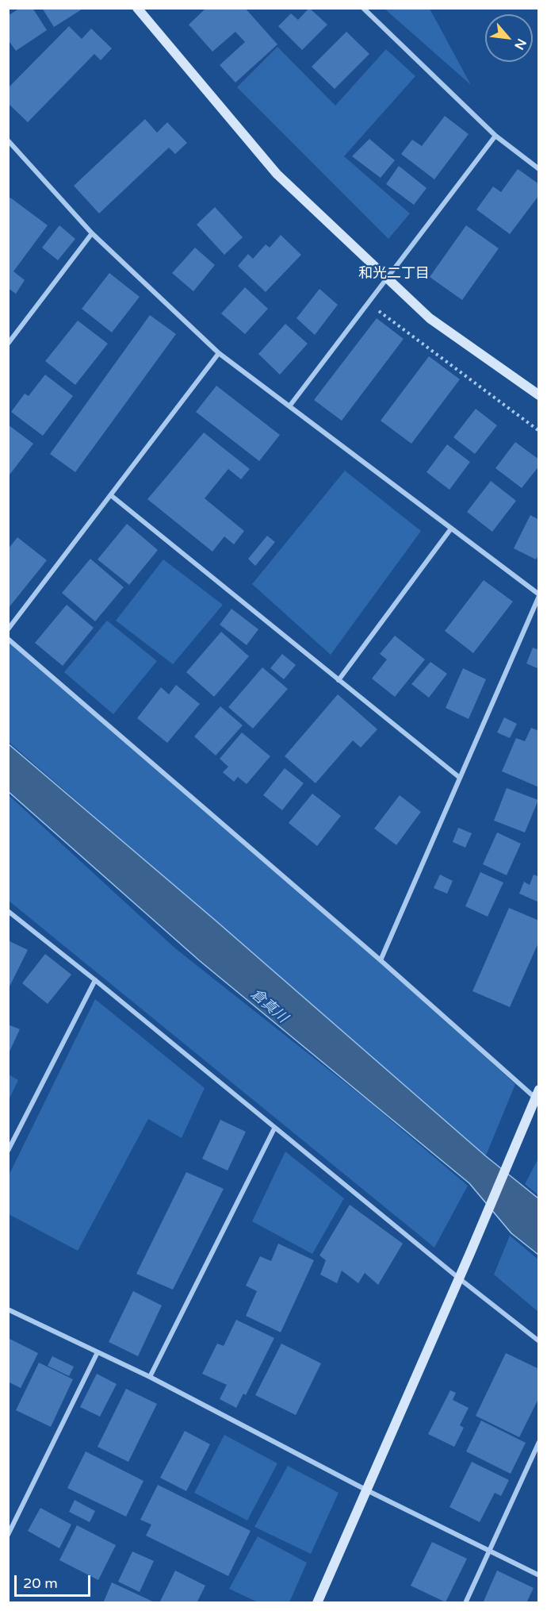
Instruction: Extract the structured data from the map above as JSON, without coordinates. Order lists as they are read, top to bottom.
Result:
{
  "districts": ["和光二丁目"],
  "water": ["倉真川"],
  "scale_bar": "20 m",
  "north": "bottom right"
}
